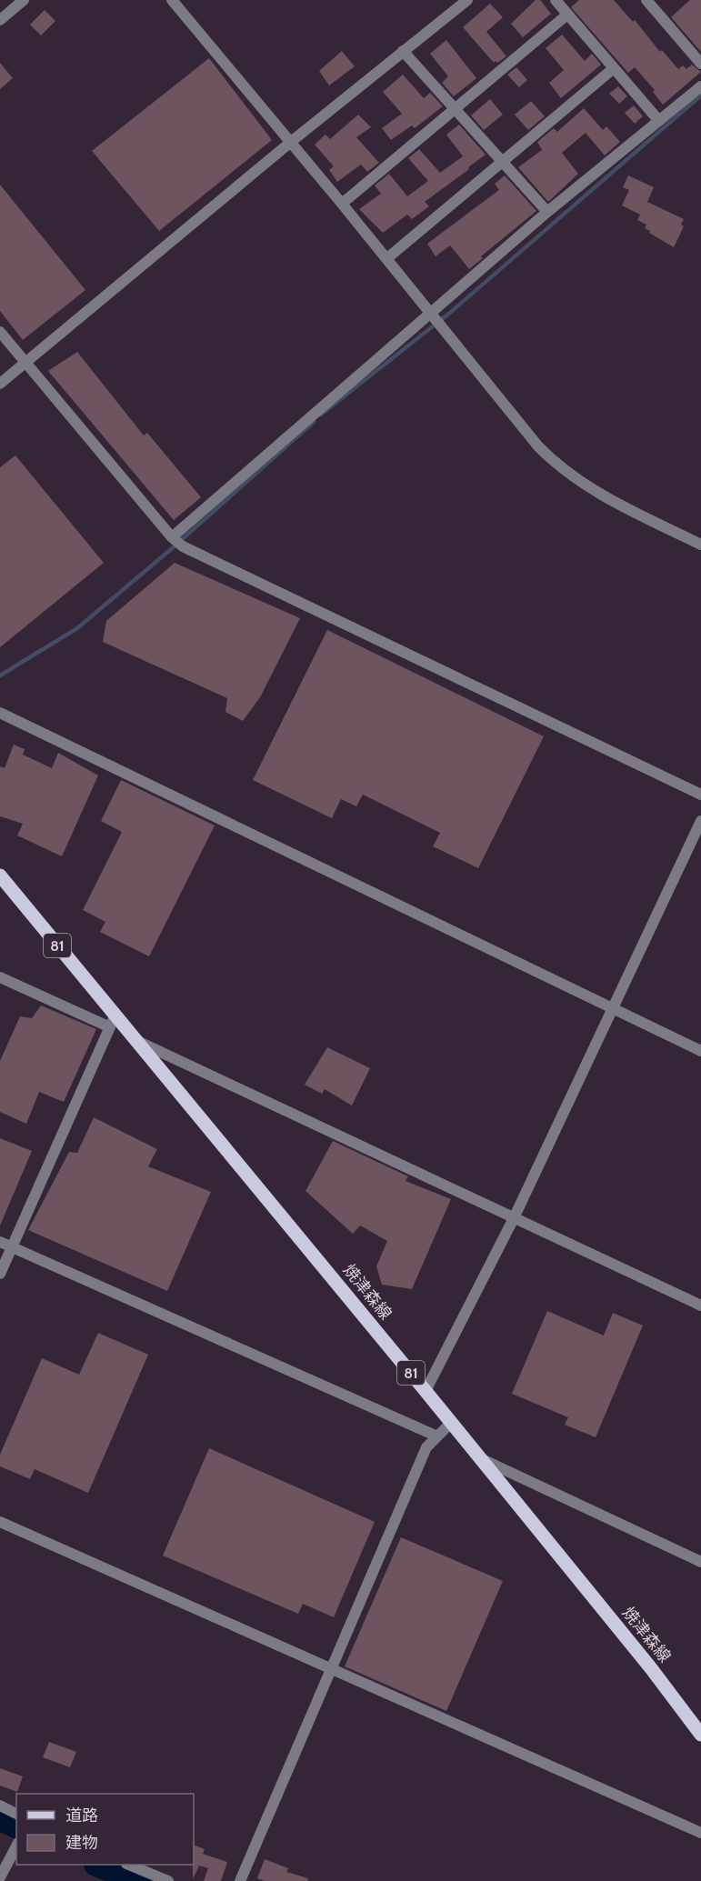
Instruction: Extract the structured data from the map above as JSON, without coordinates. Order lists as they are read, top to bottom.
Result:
{
  "streets": {
    "main road": ["81", "焼津森線"]
  },
  "legend": ["道路", "建物"]
}
